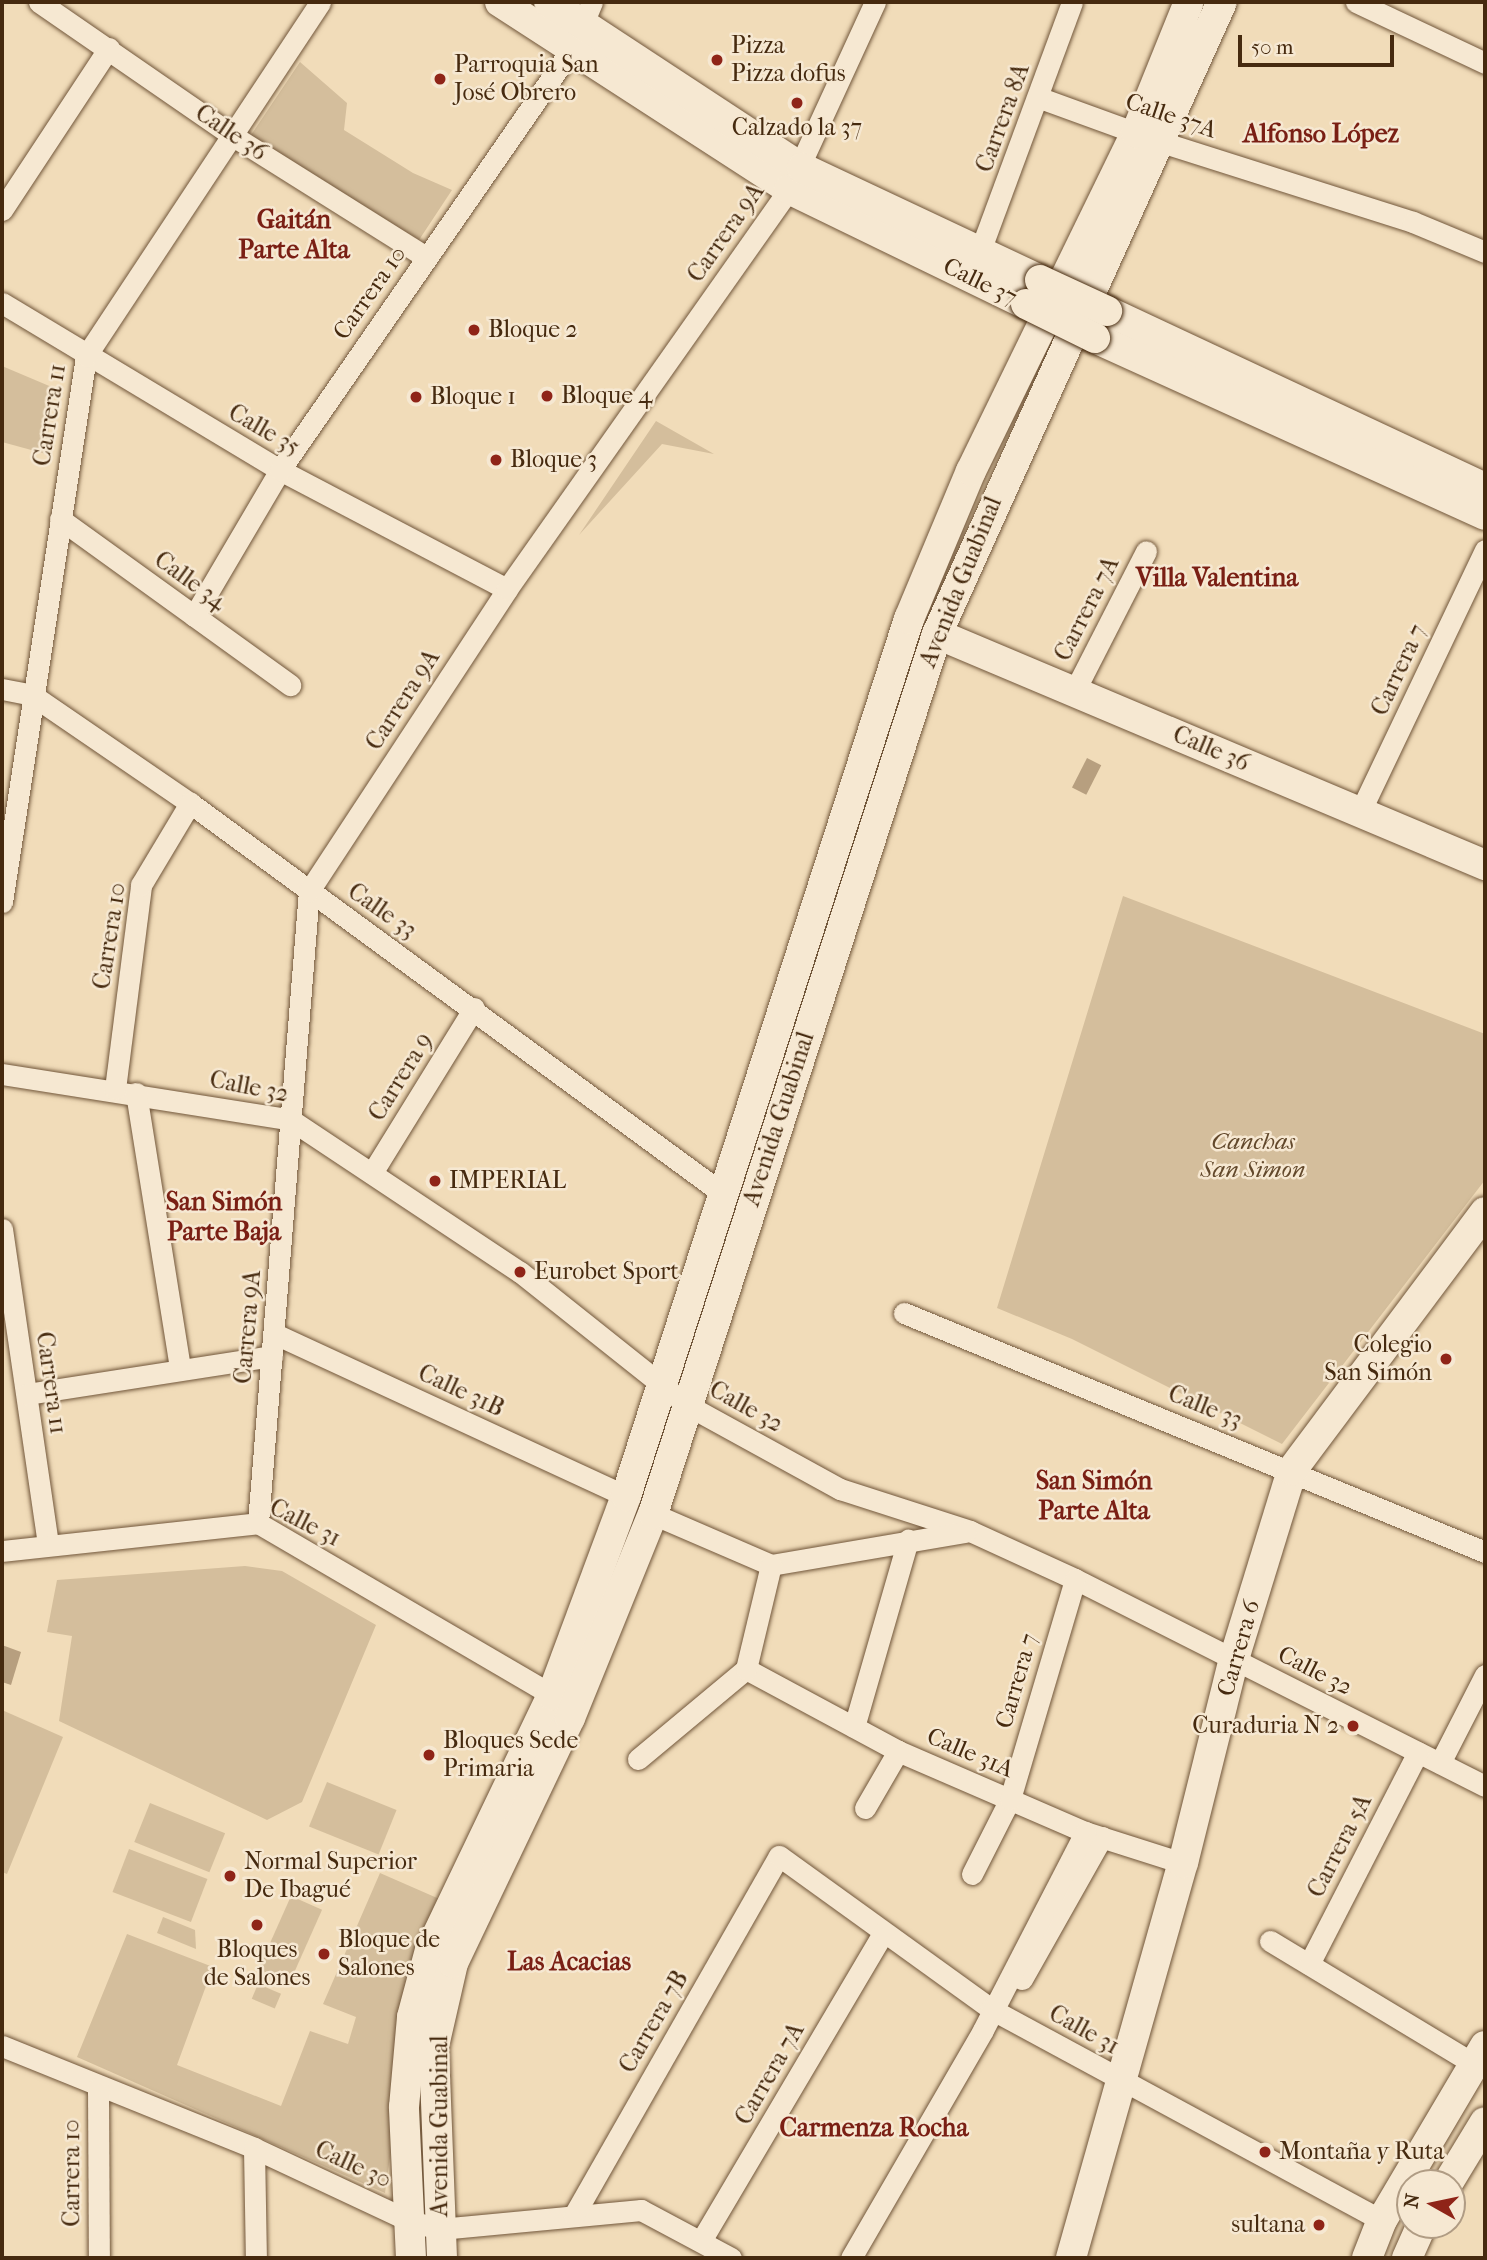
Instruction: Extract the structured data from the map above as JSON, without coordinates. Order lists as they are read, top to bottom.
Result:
{
  "streets": {
    "main road": [
      "Calle 36",
      "Calle 37",
      "Avenida Guabinal",
      "Carrera 6"
    ],
    "street": [
      "Calle 37A",
      "Carrera 8A",
      "Carrera 9A",
      "Carrera 10",
      "Carrera 11",
      "Calle 35",
      "Calle 34",
      "Carrera 7A",
      "Carrera 7",
      "Calle 33",
      "Carrera 9",
      "Calle 32",
      "Calle 31B",
      "Calle 31",
      "Calle 31A",
      "Carrera 5A",
      "Carrera 7B",
      "Calle 30"
    ]
  },
  "crossings": [
    ["Calle 37A", "Carrera 8A"],
    ["Calle 37A", "Avenida Guabinal"],
    ["Carrera 8A", "Calle 37"],
    ["Calle 36", "Carrera 10"],
    ["Calle 36", "Carrera 11"],
    ["Calle 36", "Avenida Guabinal"],
    ["Calle 36", "Carrera 7A"],
    ["Calle 36", "Carrera 7"],
    ["Carrera 9A", "Calle 37"],
    ["Carrera 9A", "Calle 35"],
    ["Carrera 9A", "Calle 33"],
    ["Carrera 9A", "Calle 32"],
    ["Carrera 9A", "Calle 31B"],
    ["Carrera 9A", "Calle 31"],
    ["Calle 37", "Carrera 10"],
    ["Carrera 10", "Calle 35"],
    ["Carrera 10", "Calle 34"],
    ["Carrera 10", "Calle 33"],
    ["Carrera 10", "Calle 32"],
    ["Carrera 10", "Calle 30"],
    ["Carrera 11", "Calle 35"],
    ["Carrera 11", "Calle 34"],
    ["Carrera 11", "Calle 33"],
    ["Carrera 11", "Calle 31"],
    ["Avenida Guabinal", "Calle 33"],
    ["Avenida Guabinal", "Calle 32"],
    ["Avenida Guabinal", "Calle 31B"],
    ["Avenida Guabinal", "Calle 31"],
    ["Avenida Guabinal", "Calle 30"],
    ["Carrera 7A", "Calle 31"],
    ["Carrera 7A", "Calle 30"],
    ["Carrera 7", "Calle 32"],
    ["Carrera 7", "Calle 31A"],
    ["Calle 33", "Carrera 9"],
    ["Calle 33", "Carrera 6"],
    ["Carrera 9", "Calle 32"],
    ["Calle 32", "Carrera 6"],
    ["Calle 32", "Carrera 5A"],
    ["Calle 31", "Carrera 6"],
    ["Calle 31", "Carrera 7B"],
    ["Carrera 6", "Calle 31A"],
    ["Carrera 7B", "Calle 30"]
  ],
  "districts": [
    "Alfonso López",
    "Gaitán Parte Alta",
    "Villa Valentina",
    "San Simón Parte Baja",
    "San Simón Parte Alta",
    "Las Acacias",
    "Carmenza Rocha"
  ],
  "parks": ["Canchas San Simon"],
  "places": [
    "Pizza Pizza dofus",
    "Parroquia San José Obrero",
    "Calzado la 37",
    "Bloque 2",
    "Bloque 4",
    "Bloque 1",
    "Bloque 3",
    "IMPERIAL",
    "Eurobet Sport",
    "Colegio San Simón",
    "Curaduria N 2",
    "Bloques Sede Primaria",
    "Normal Superior De Ibagué",
    "Bloques de Salones",
    "Bloque de Salones",
    "Montaña y Ruta",
    "sultana"
  ],
  "scale_bar": "50 m",
  "north": "left"
}
